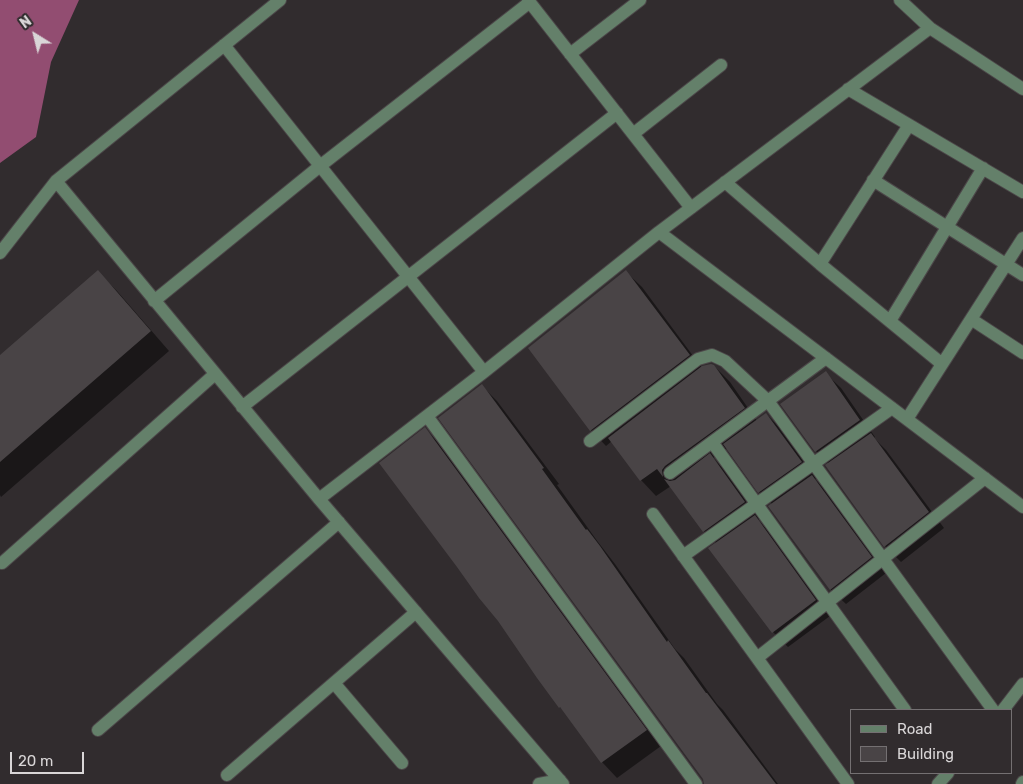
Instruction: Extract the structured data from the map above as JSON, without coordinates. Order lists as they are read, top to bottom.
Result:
{
  "legend": ["Road", "Building"],
  "scale_bar": "20 m",
  "north": "top left"
}
